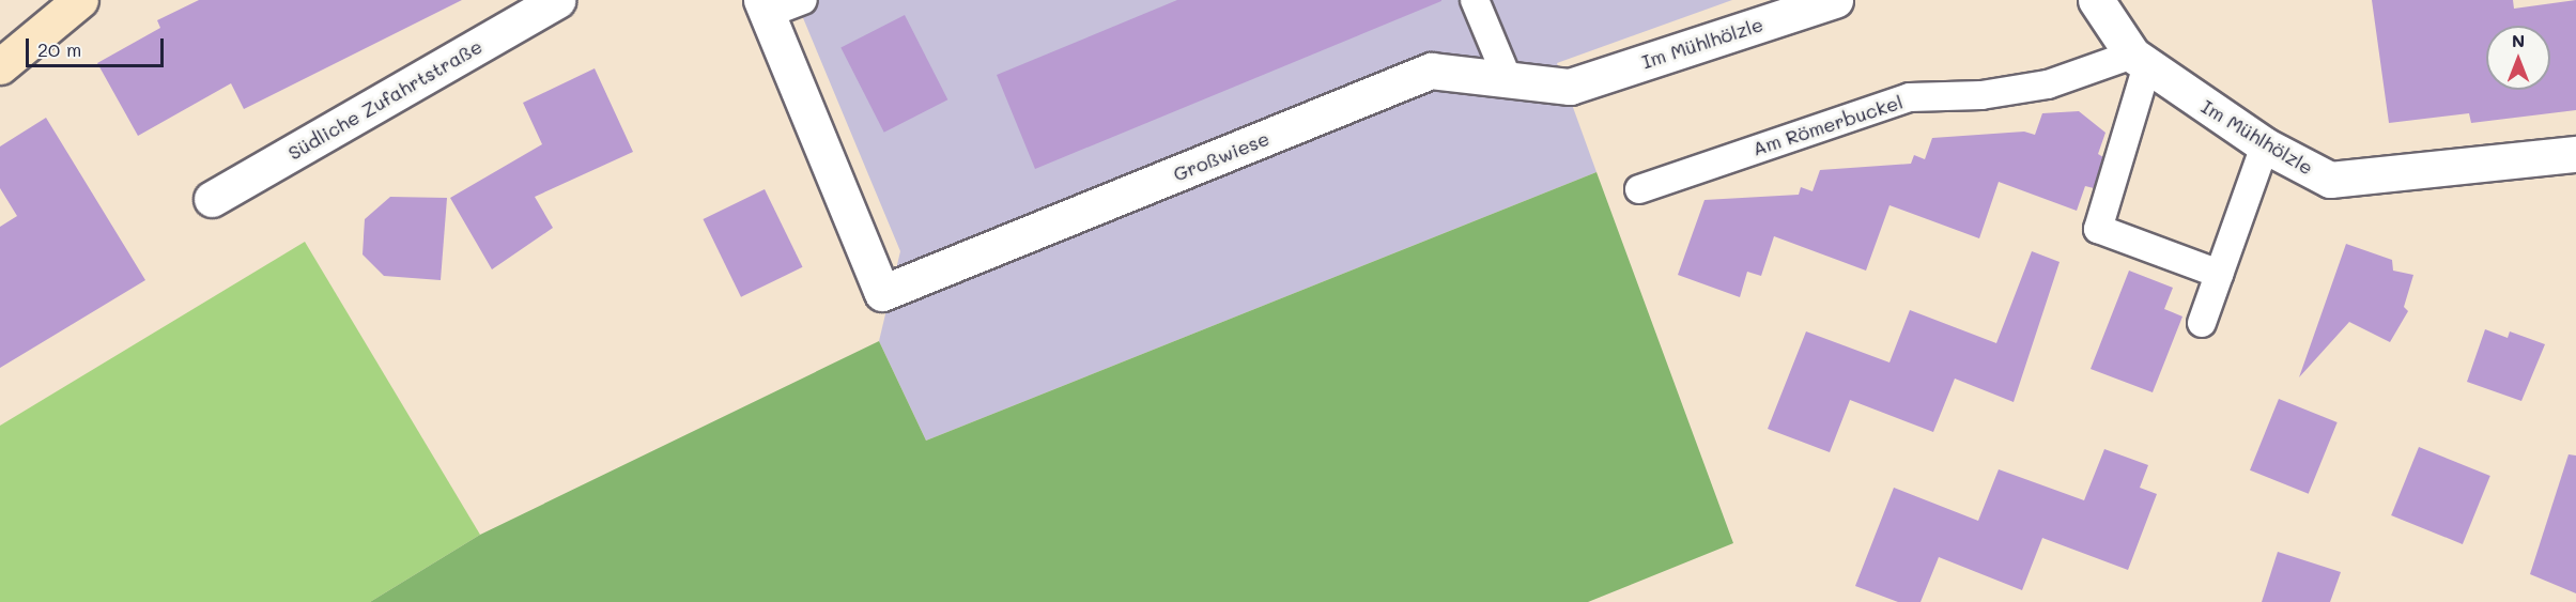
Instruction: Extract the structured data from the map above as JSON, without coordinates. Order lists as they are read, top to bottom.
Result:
{
  "streets": {
    "street": ["Im Mühlhölzle", "Südliche Zufahrtstraße", "Großwiese"],
    "lane": ["Am Römerbuckel"]
  },
  "crossings": [
    ["Im Mühlhölzle", "Am Römerbuckel"],
    ["Im Mühlhölzle", "Großwiese"]
  ],
  "scale_bar": "20 m",
  "north": "top"
}
